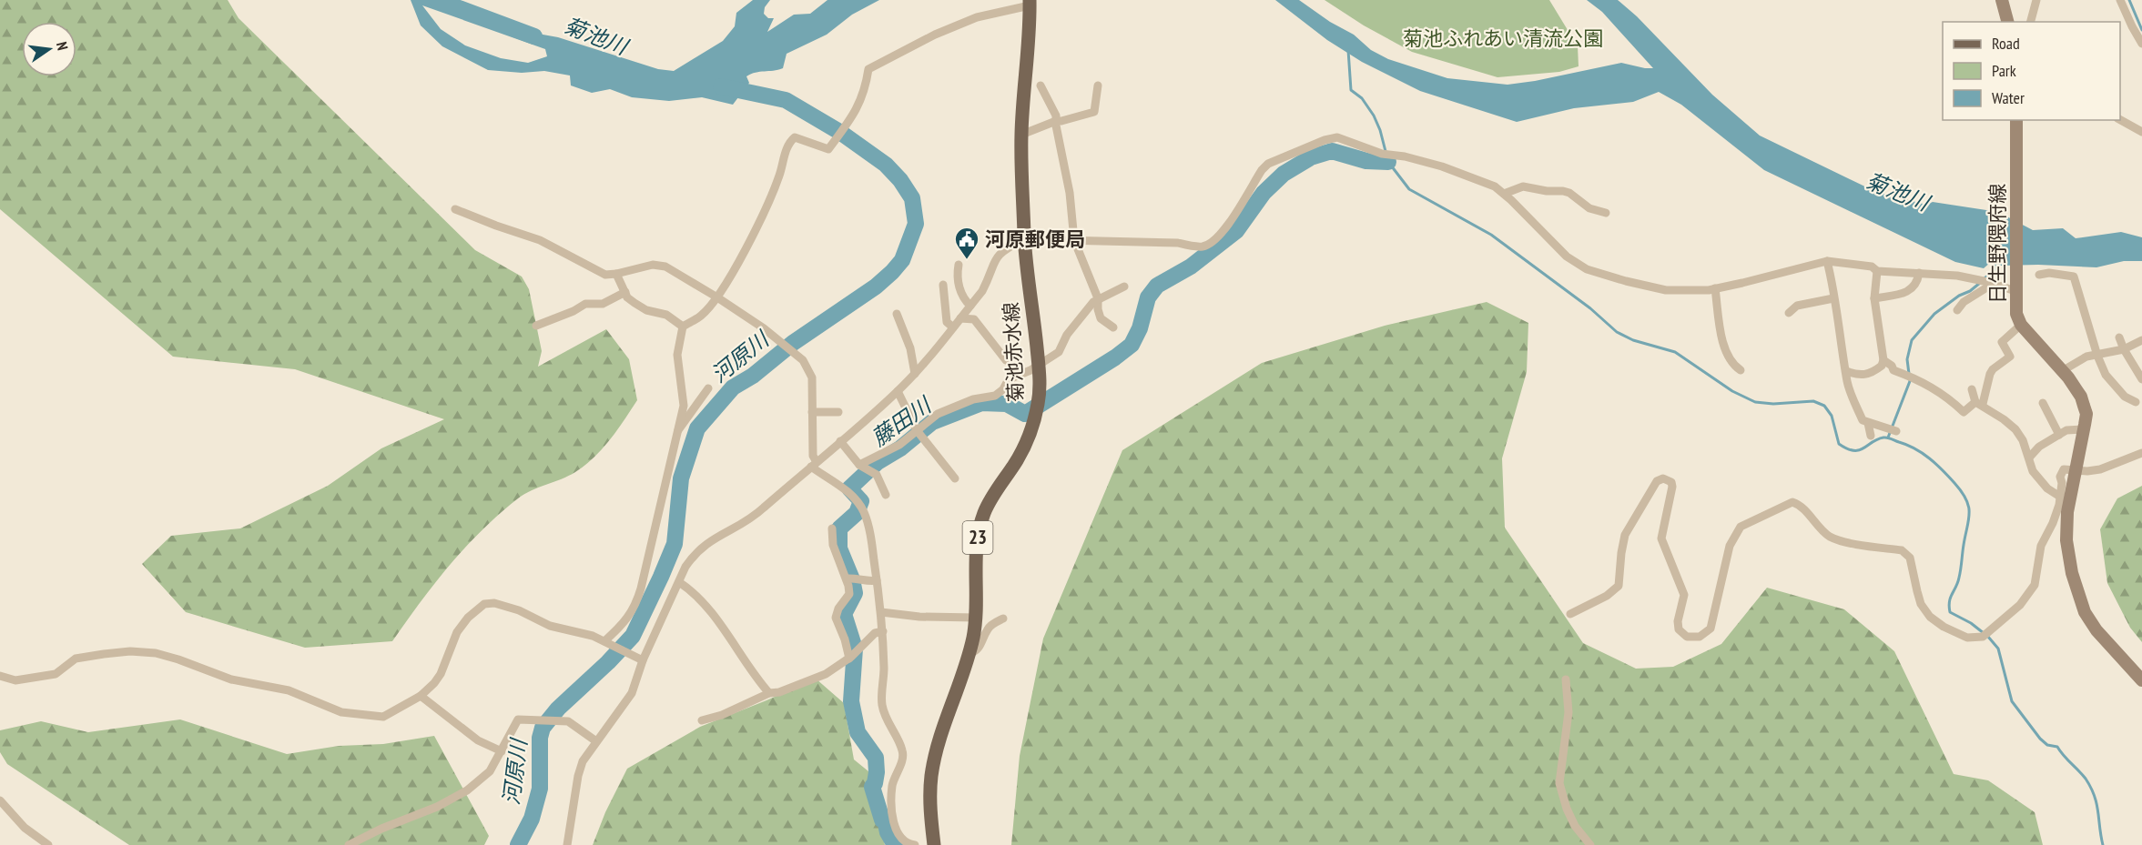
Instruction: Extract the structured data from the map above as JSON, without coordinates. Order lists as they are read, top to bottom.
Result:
{
  "streets": {
    "main road": ["日生野隈府線", "菊池赤水線", "23"]
  },
  "water": ["菊池川", "河原川", "藤田川"],
  "parks": ["菊池ふれあい清流公園"],
  "places": {
    "public building": ["河原郵便局"]
  },
  "legend": ["Road", "Park", "Water"],
  "north": "right"
}
